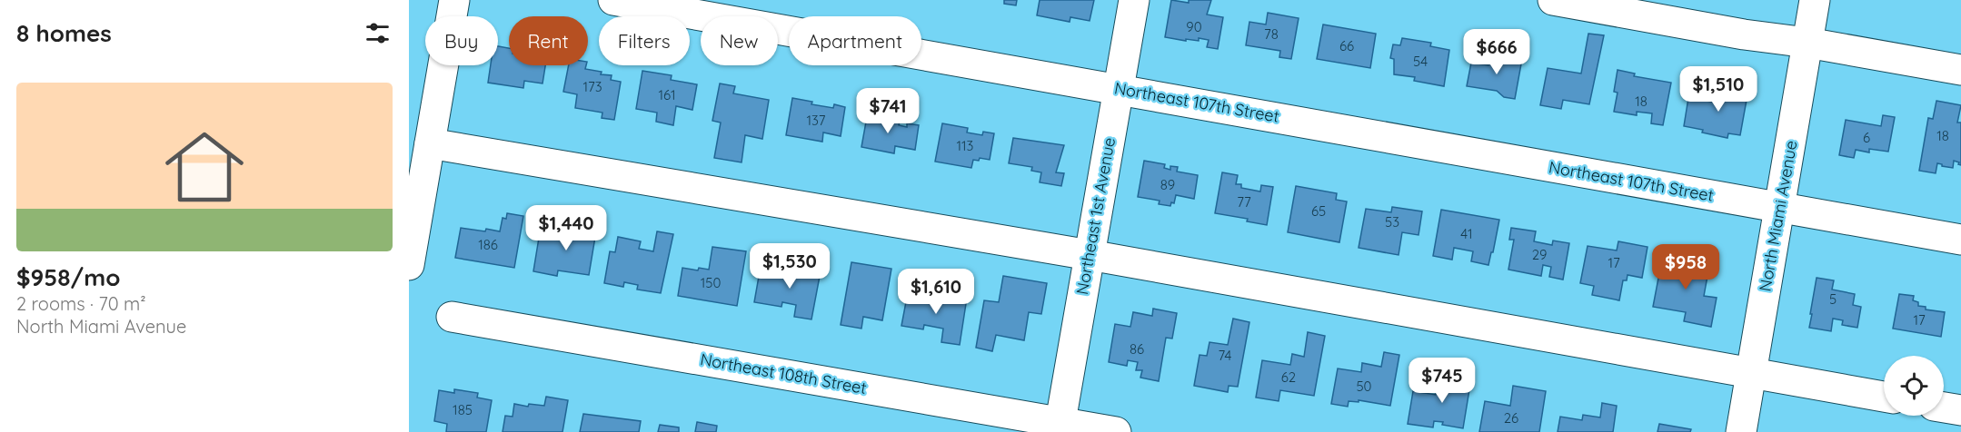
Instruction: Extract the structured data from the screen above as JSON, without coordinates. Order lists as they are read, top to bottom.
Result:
{
  "streets": {
    "street": [
      "Northeast 107th Street",
      "Northeast 1st Avenue",
      "North Miami Avenue",
      "Northeast 108th Street"
    ]
  },
  "crossings": [
    ["Northeast 107th Street", "Northeast 1st Avenue"],
    ["Northeast 107th Street", "North Miami Avenue"],
    ["Northeast 1st Avenue", "Northeast 108th Street"]
  ],
  "house_numbers": [
    "90",
    "78",
    "66",
    "54",
    "173",
    "161",
    "18",
    "137",
    "18",
    "6",
    "113",
    "89",
    "77",
    "65",
    "53",
    "41",
    "186",
    "29",
    "17",
    "150",
    "5",
    "17",
    "86",
    "74",
    "62",
    "50",
    "185",
    "26"
  ],
  "page": {
    "heading": "8 homes",
    "chip": [
      "Buy",
      "Rent",
      "Filters",
      "New",
      "Apartment"
    ],
    "price": [
      "$666",
      "$1,510",
      "$741",
      "$1,440",
      "$1,530",
      "$958",
      "$1,610",
      "$745"
    ],
    "list": [
      {
        "name": "$958/mo",
        "note": "2 rooms · 70 m² · North Miami Avenue"
      }
    ]
  }
}
